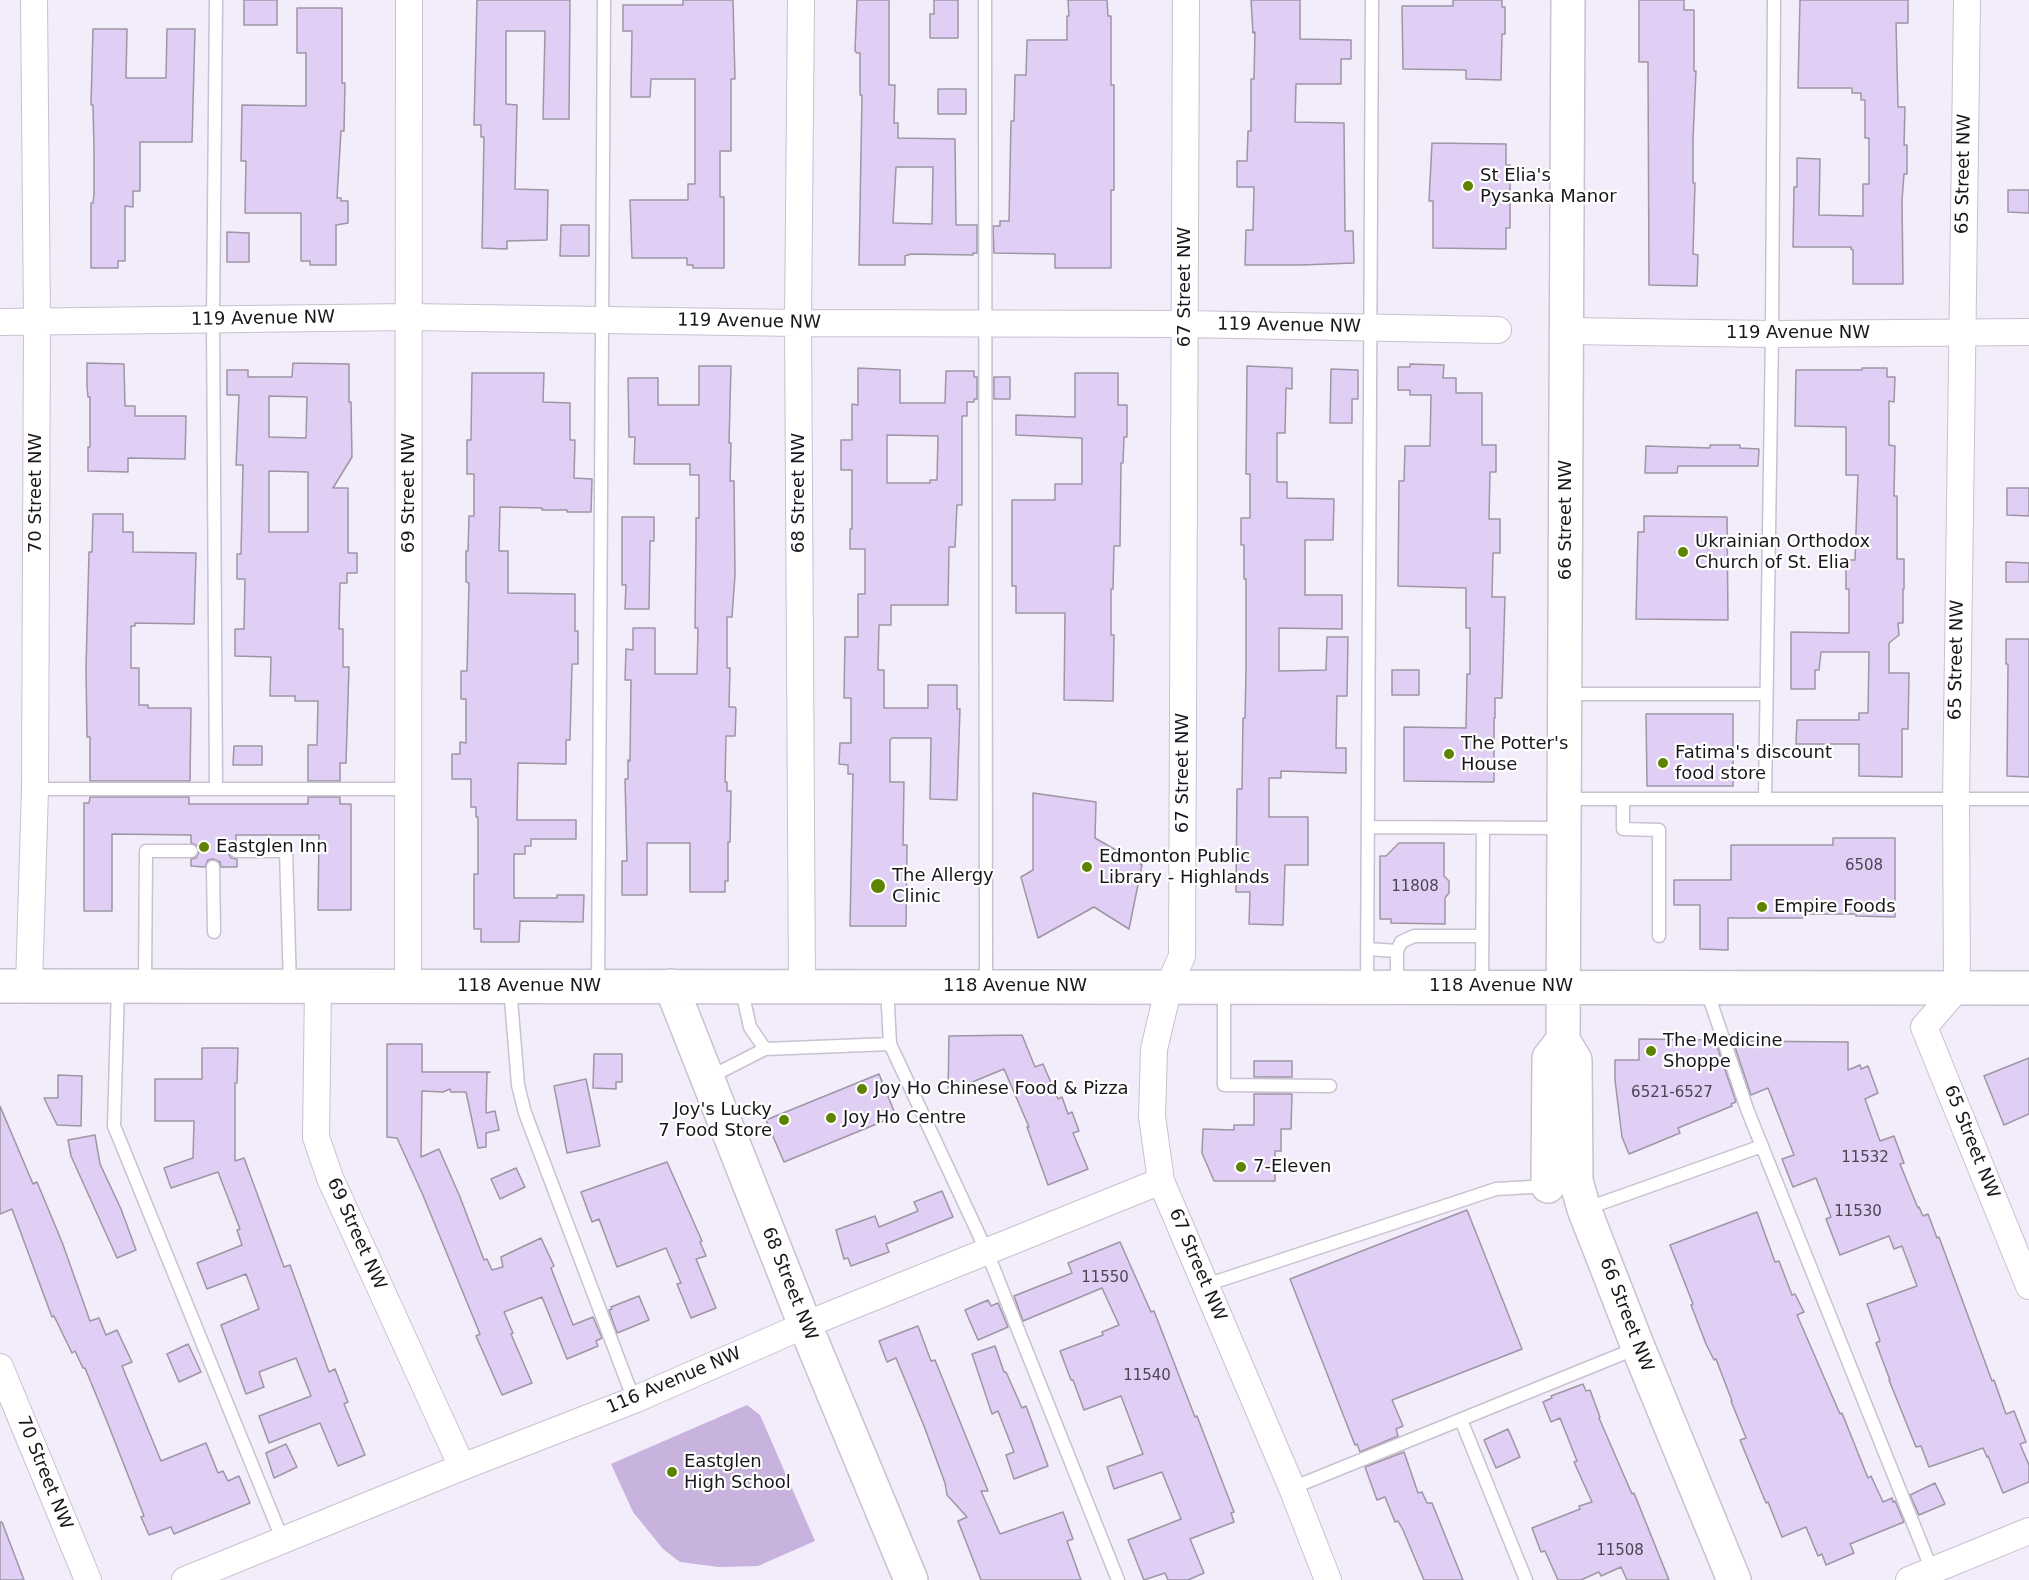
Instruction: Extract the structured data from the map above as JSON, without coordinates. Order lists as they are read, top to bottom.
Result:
{
  "streets": {
    "main road": ["68 Street NW", "66 Street NW", "118 Avenue NW"],
    "street": [
      "65 Street NW",
      "67 Street NW",
      "119 Avenue NW",
      "70 Street NW",
      "69 Street NW",
      "116 Avenue NW"
    ]
  },
  "crossings": [
    ["65 Street NW", "119 Avenue NW"],
    ["65 Street NW", "118 Avenue NW"],
    ["67 Street NW", "119 Avenue NW"],
    ["67 Street NW", "118 Avenue NW"],
    ["67 Street NW", "116 Avenue NW"],
    ["119 Avenue NW", "70 Street NW"],
    ["119 Avenue NW", "69 Street NW"],
    ["119 Avenue NW", "68 Street NW"],
    ["119 Avenue NW", "66 Street NW"],
    ["70 Street NW", "118 Avenue NW"],
    ["69 Street NW", "118 Avenue NW"],
    ["69 Street NW", "116 Avenue NW"],
    ["68 Street NW", "118 Avenue NW"],
    ["68 Street NW", "116 Avenue NW"],
    ["66 Street NW", "118 Avenue NW"]
  ],
  "places": [
    "St Elia's Pysanka Manor",
    "Ukrainian Orthodox Church of St. Elia",
    "The Potter's House",
    "Fatima's discount food store",
    "Eastglen Inn",
    "Edmonton Public Library - Highlands",
    "The Allergy Clinic",
    "Empire Foods",
    "The Medicine Shoppe",
    "Joy Ho Chinese Food & Pizza",
    "Joy Ho Centre",
    "Joy's Lucky 7 Food Store",
    "7-Eleven",
    "Eastglen High School"
  ],
  "house_numbers": [
    "6508",
    "11808",
    "6521-6527",
    "11532",
    "11530",
    "11550",
    "11540",
    "11508"
  ]
}
